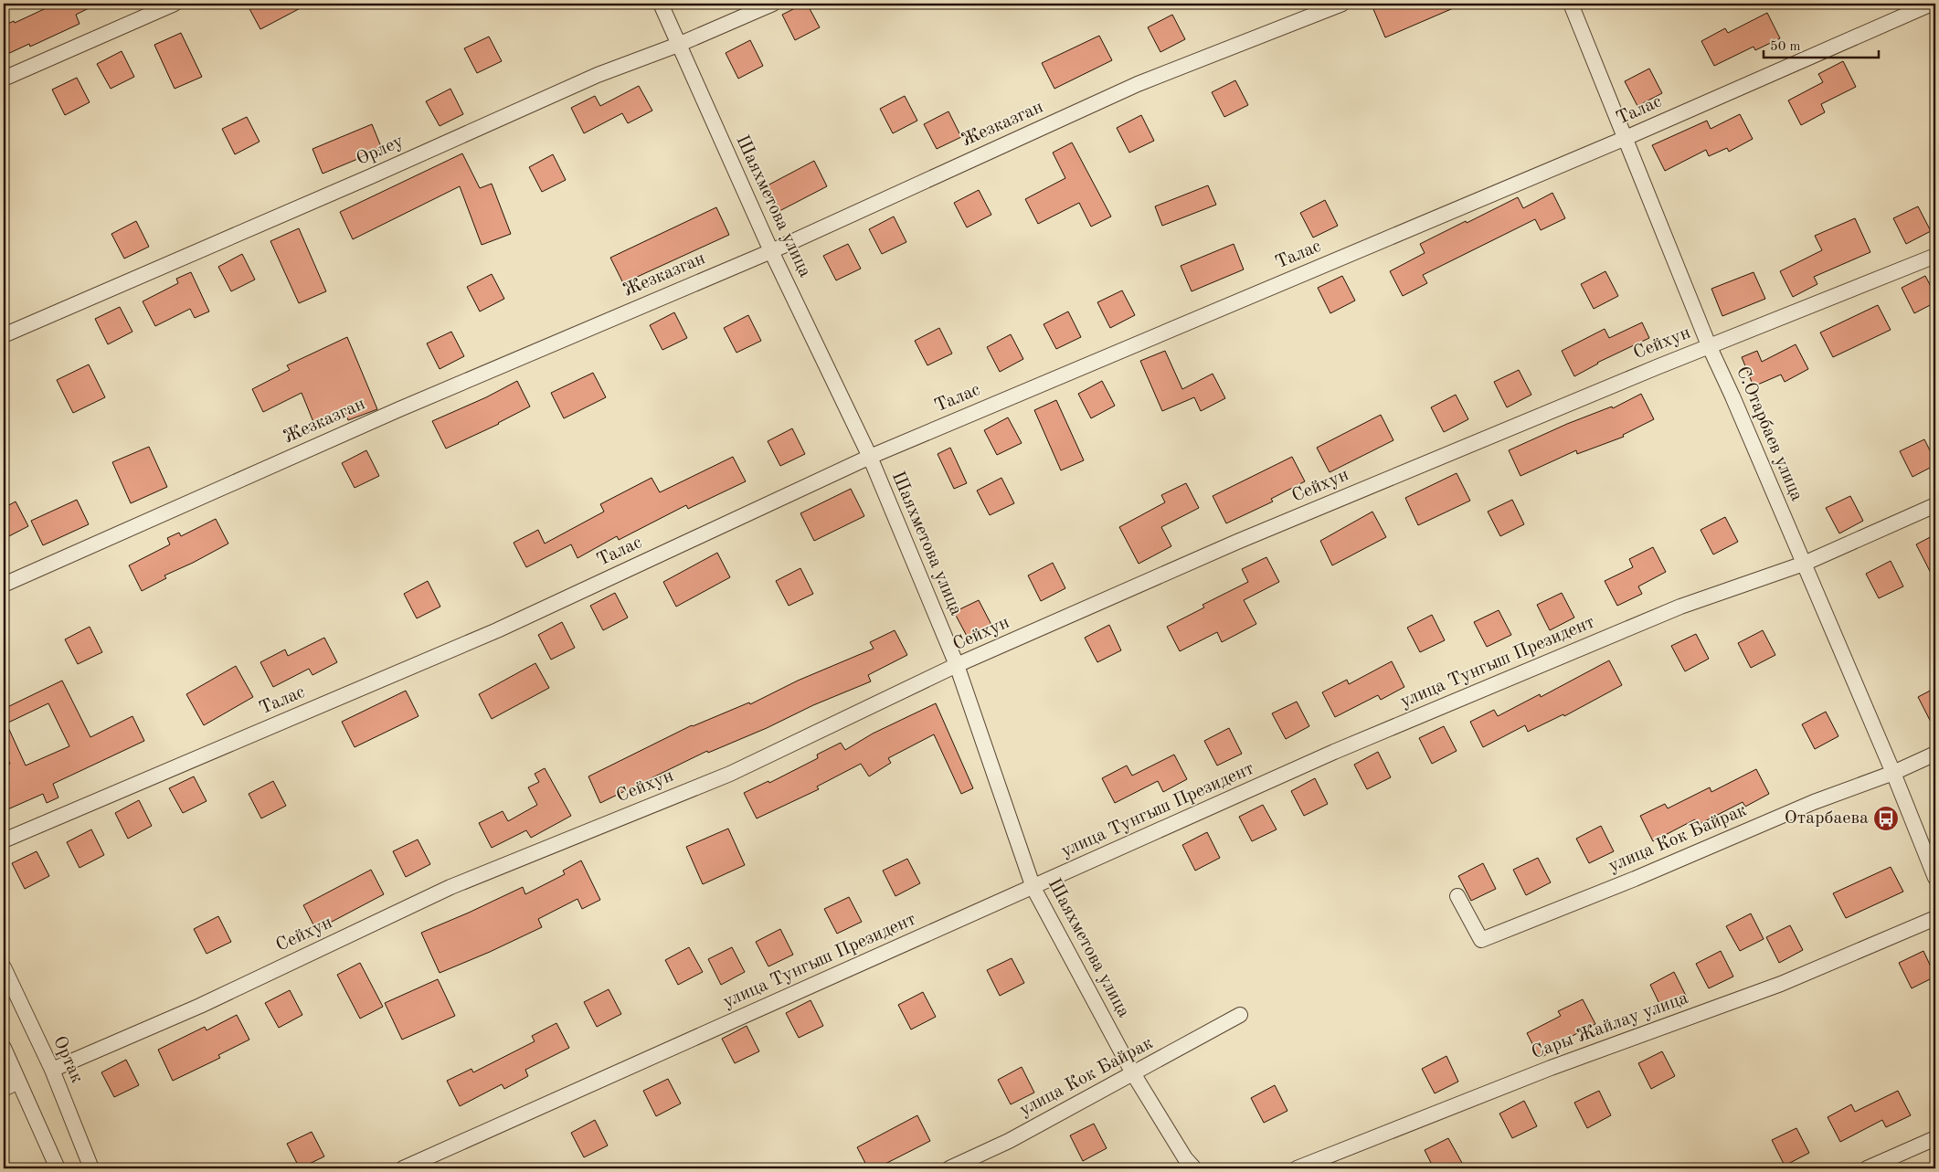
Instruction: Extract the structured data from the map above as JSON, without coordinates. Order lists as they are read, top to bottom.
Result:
{
  "streets": {
    "street": [
      "Талас",
      "Жезказган",
      "Өрлеу",
      "Шаяхметова улица",
      "Сейхун",
      "С.Отарбаев улица",
      "улица Тунгыш Президент",
      "улица Кок Байрак",
      "Сары Жайлау улица",
      "Ортак"
    ]
  },
  "crossings": [
    ["Талас", "Шаяхметова улица"],
    ["Талас", "С.Отарбаев улица"],
    ["Жезказган", "Шаяхметова улица"],
    ["Өрлеу", "Шаяхметова улица"],
    ["Шаяхметова улица", "Сейхун"],
    ["Шаяхметова улица", "улица Тунгыш Президент"],
    ["Шаяхметова улица", "улица Кок Байрак"],
    ["Сейхун", "С.Отарбаев улица"],
    ["Сейхун", "Ортак"],
    ["С.Отарбаев улица", "улица Тунгыш Президент"],
    ["С.Отарбаев улица", "улица Кок Байрак"]
  ],
  "places": {
    "bus stop": ["Отарбаева"]
  },
  "scale_bar": "50 m"
}
